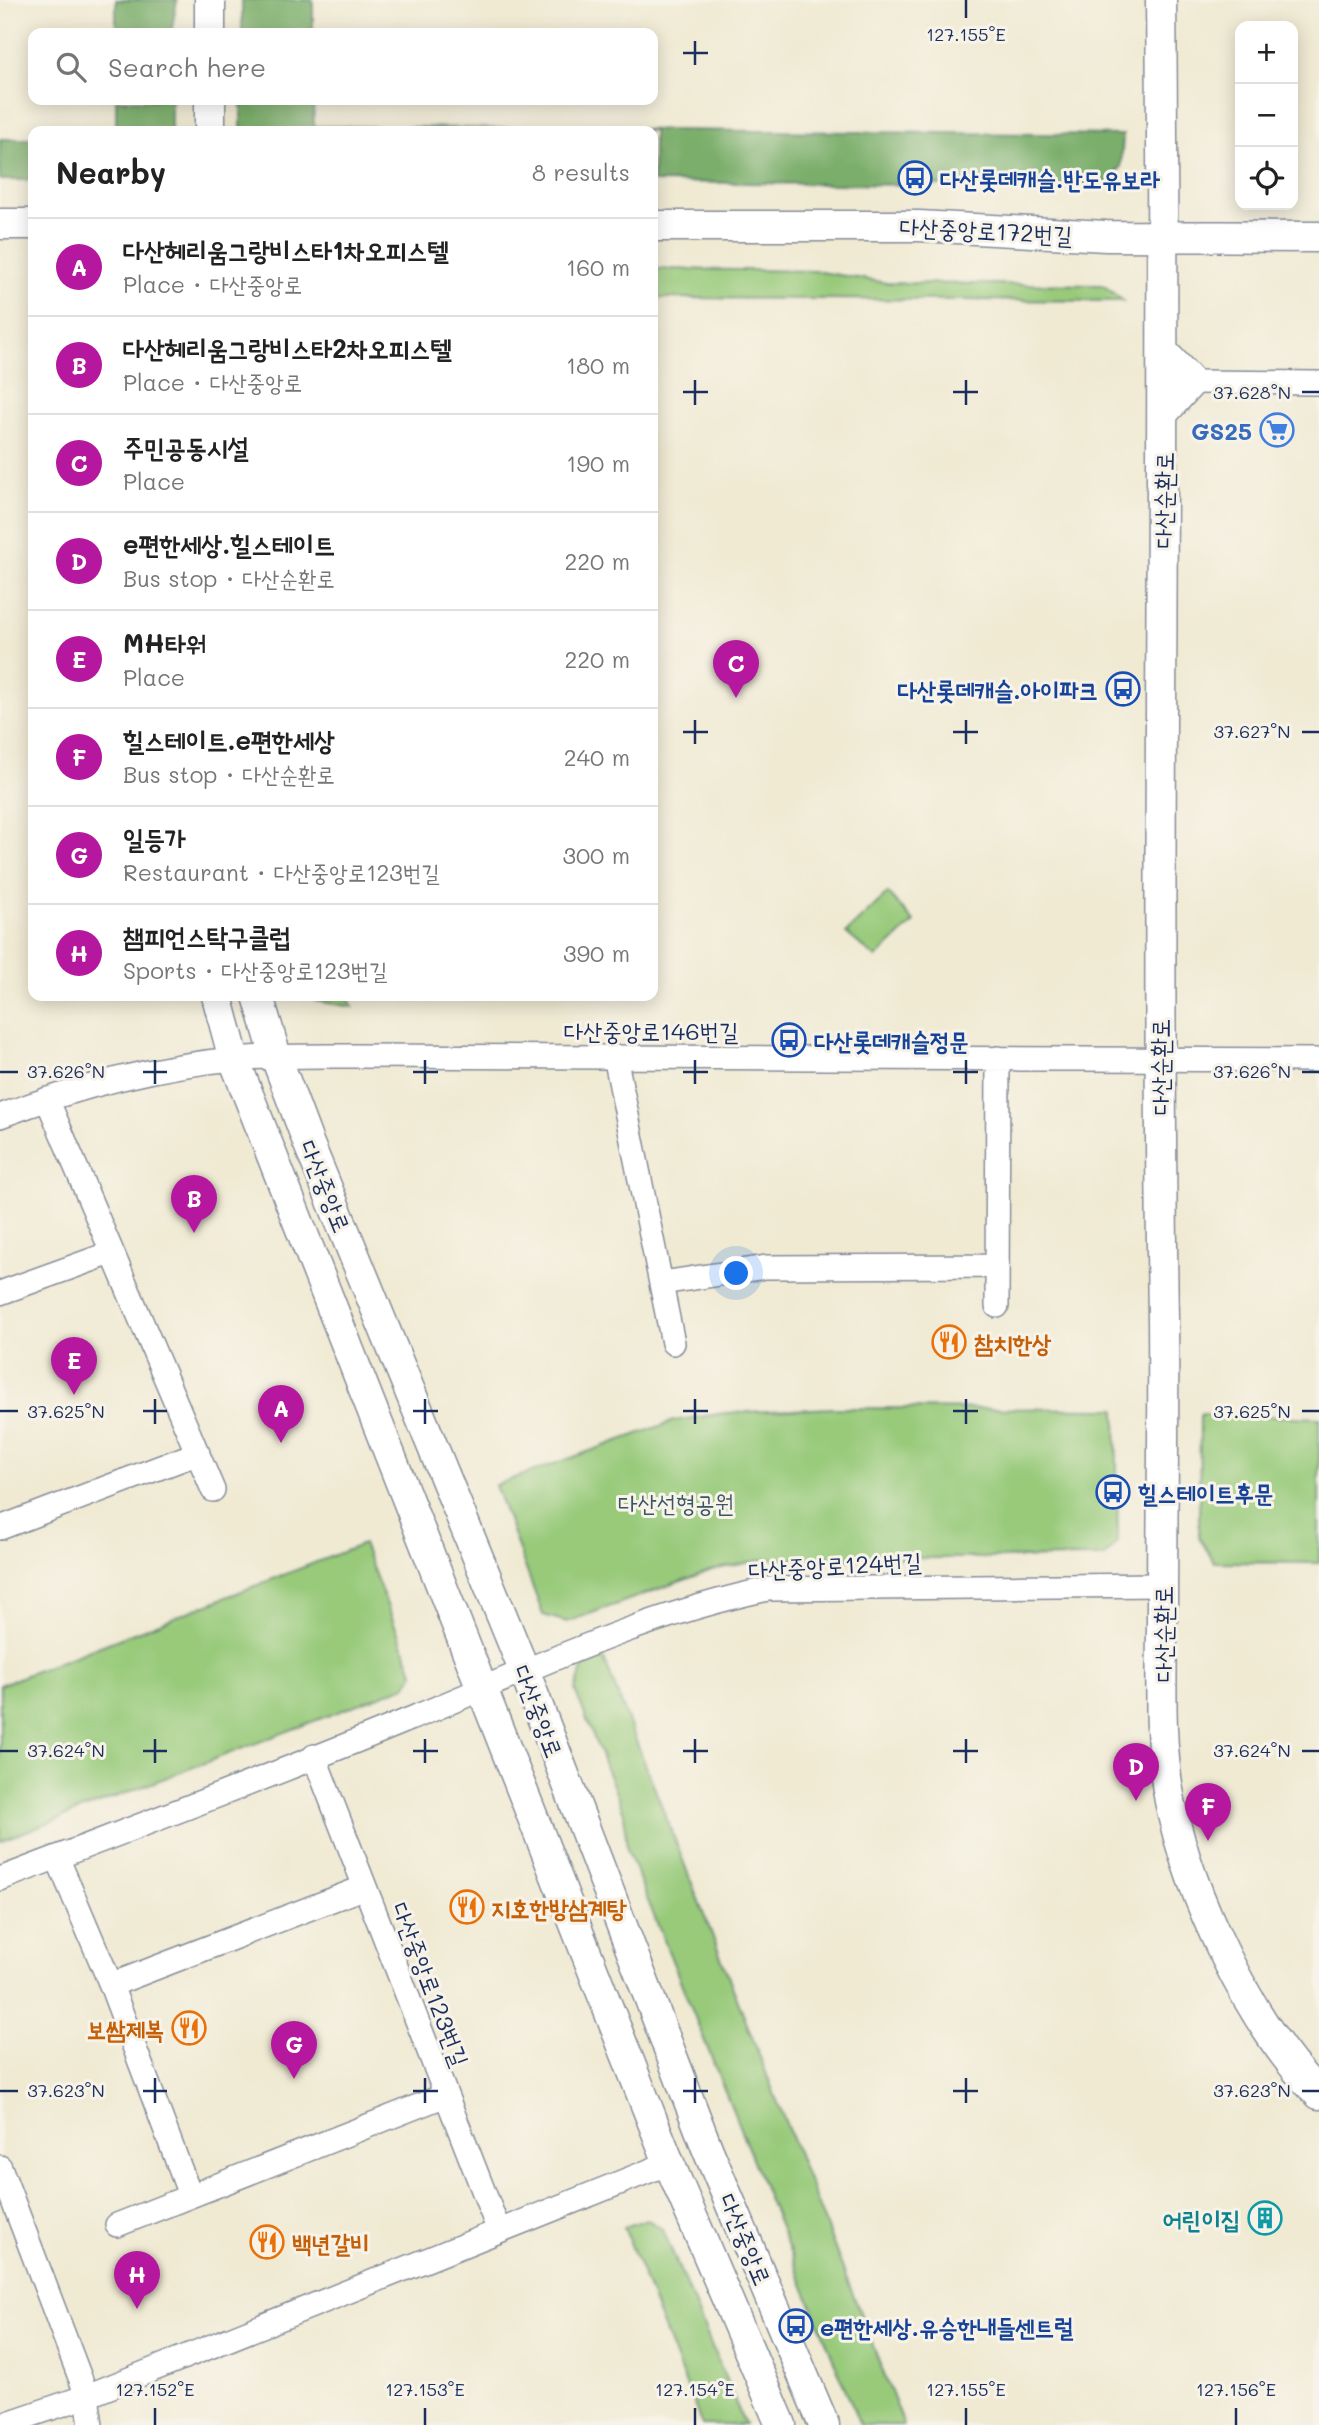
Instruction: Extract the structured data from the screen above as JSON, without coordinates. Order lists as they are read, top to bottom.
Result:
{
  "streets": {
    "street": [
      "다산중앙로172번길",
      "다산순환로",
      "다산중앙로146번길",
      "다산중앙로",
      "다산중앙로124번길",
      "다산중앙로123번길"
    ]
  },
  "crossings": [
    ["다산중앙로172번길", "다산순환로"],
    ["다산순환로", "다산중앙로146번길"],
    ["다산순환로", "다산중앙로124번길"],
    ["다산중앙로146번길", "다산중앙로"],
    ["다산중앙로", "다산중앙로124번길"]
  ],
  "parks": ["다산선형공원"],
  "places": {
    "bus stop": [
      "다산롯데캐슬.반도유보라",
      "다산롯데캐슬.아이파크",
      "다산롯데캐슬정문",
      "힐스테이트후문",
      "e편한세상.유승한내들센트럴"
    ],
    "supermarket": ["GS25"],
    "restaurant": [
      "참치한상",
      "지호한방삼계탕",
      "보쌈제복",
      "백년갈비"
    ],
    "building": ["어린이집"]
  },
  "page": {
    "map_buttons": ["+", "−"],
    "search": "Search here",
    "heading": ["Nearby", "8 results"],
    "list": [
      {
        "mark": "A",
        "name": "다산헤리움그랑비스타1차오피스텔",
        "note": "Place · 다산중앙로",
        "value": "160 m"
      },
      {
        "mark": "B",
        "name": "다산헤리움그랑비스타2차오피스텔",
        "note": "Place · 다산중앙로",
        "value": "180 m"
      },
      {
        "mark": "C",
        "name": "주민공동시설",
        "note": "Place",
        "value": "190 m"
      },
      {
        "mark": "D",
        "name": "e편한세상.힐스테이트",
        "note": "Bus stop · 다산순환로",
        "value": "220 m"
      },
      {
        "mark": "E",
        "name": "MH타워",
        "note": "Place",
        "value": "220 m"
      },
      {
        "mark": "F",
        "name": "힐스테이트.e편한세상",
        "note": "Bus stop · 다산순환로",
        "value": "240 m"
      },
      {
        "mark": "G",
        "name": "일등가",
        "note": "Restaurant · 다산중앙로123번길",
        "value": "300 m"
      },
      {
        "mark": "H",
        "name": "챔피언스탁구클럽",
        "note": "Sports · 다산중앙로123번길",
        "value": "390 m"
      }
    ],
    "pins": [
      "C",
      "B",
      "E",
      "A",
      "D",
      "F",
      "G",
      "H"
    ]
  },
  "coordinates": [
    "127.155°E",
    "37.628°N",
    "37.627°N",
    "37.626°N",
    "37.625°N",
    "37.624°N",
    "37.623°N",
    "127.152°E",
    "127.153°E",
    "127.154°E",
    "127.156°E"
  ]
}
